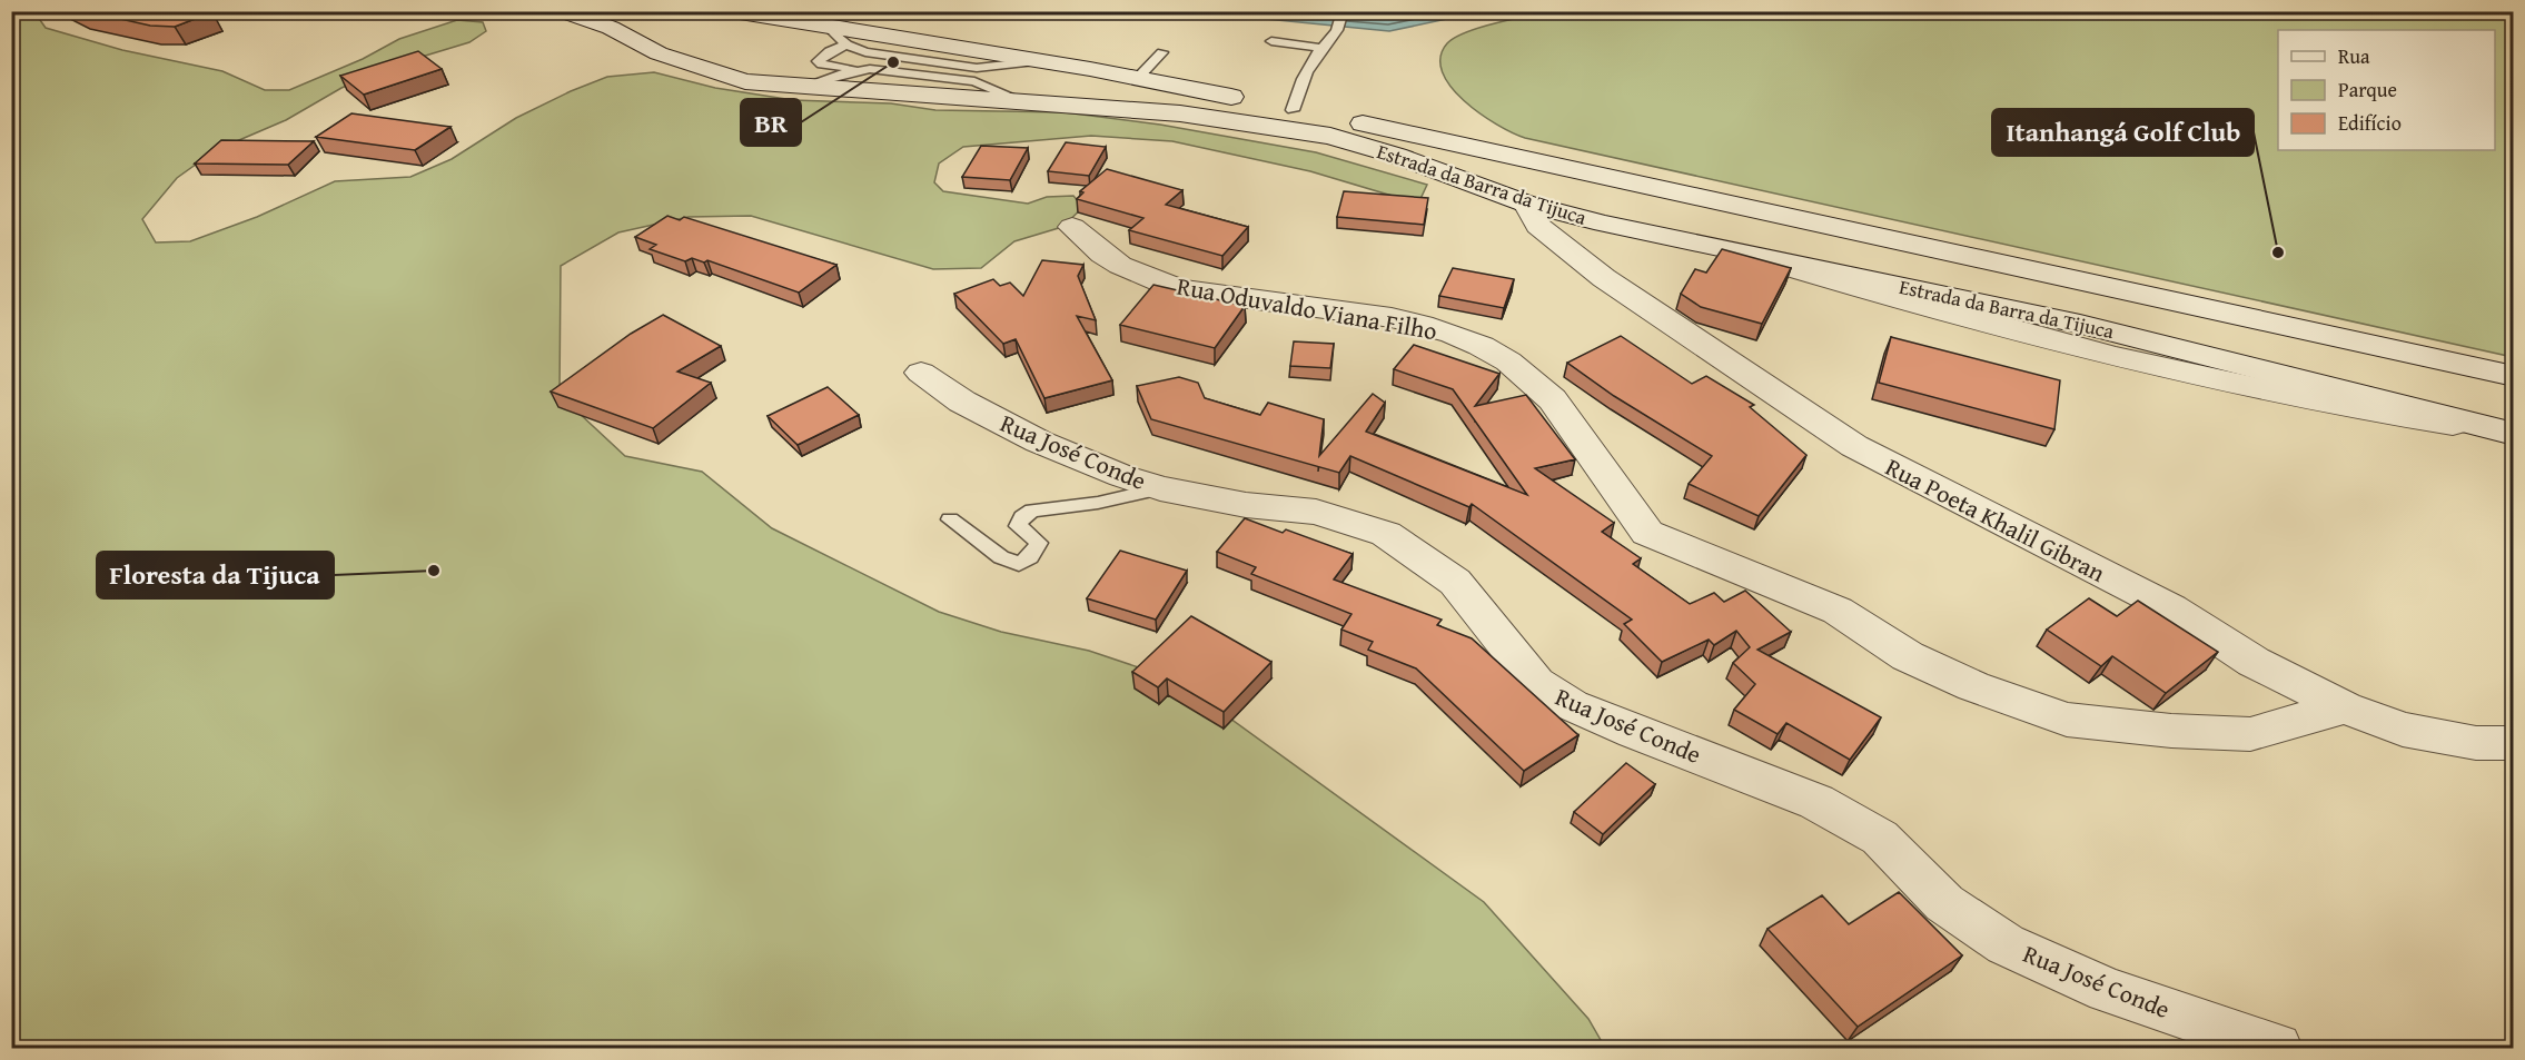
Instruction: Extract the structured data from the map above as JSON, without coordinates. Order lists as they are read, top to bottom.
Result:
{
  "streets": {
    "street": [
      "Estrada da Barra da Tijuca",
      "Rua Oduvaldo Viana Filho",
      "Rua José Conde",
      "Rua Poeta Khalil Gibran"
    ]
  },
  "crossings": [
    ["Estrada da Barra da Tijuca", "Rua Poeta Khalil Gibran"],
    ["Rua Oduvaldo Viana Filho", "Rua Poeta Khalil Gibran"]
  ],
  "places": ["BR", "Itanhangá Golf Club", "Floresta da Tijuca"],
  "legend": ["Rua", "Parque", "Edifício"]
}
